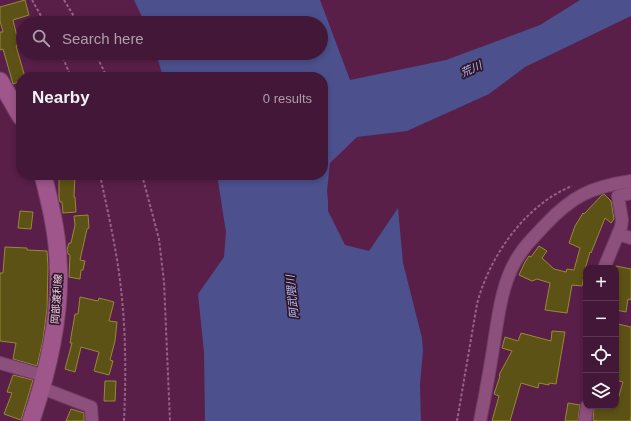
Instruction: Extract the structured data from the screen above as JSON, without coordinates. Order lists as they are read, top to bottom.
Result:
{
  "streets": {
    "main road": ["岡部渡利線"]
  },
  "water": ["荒川", "阿武隈川"],
  "page": {
    "search": "Search here",
    "heading": ["Nearby", "0 results"],
    "map_buttons": ["+", "−"]
  }
}
